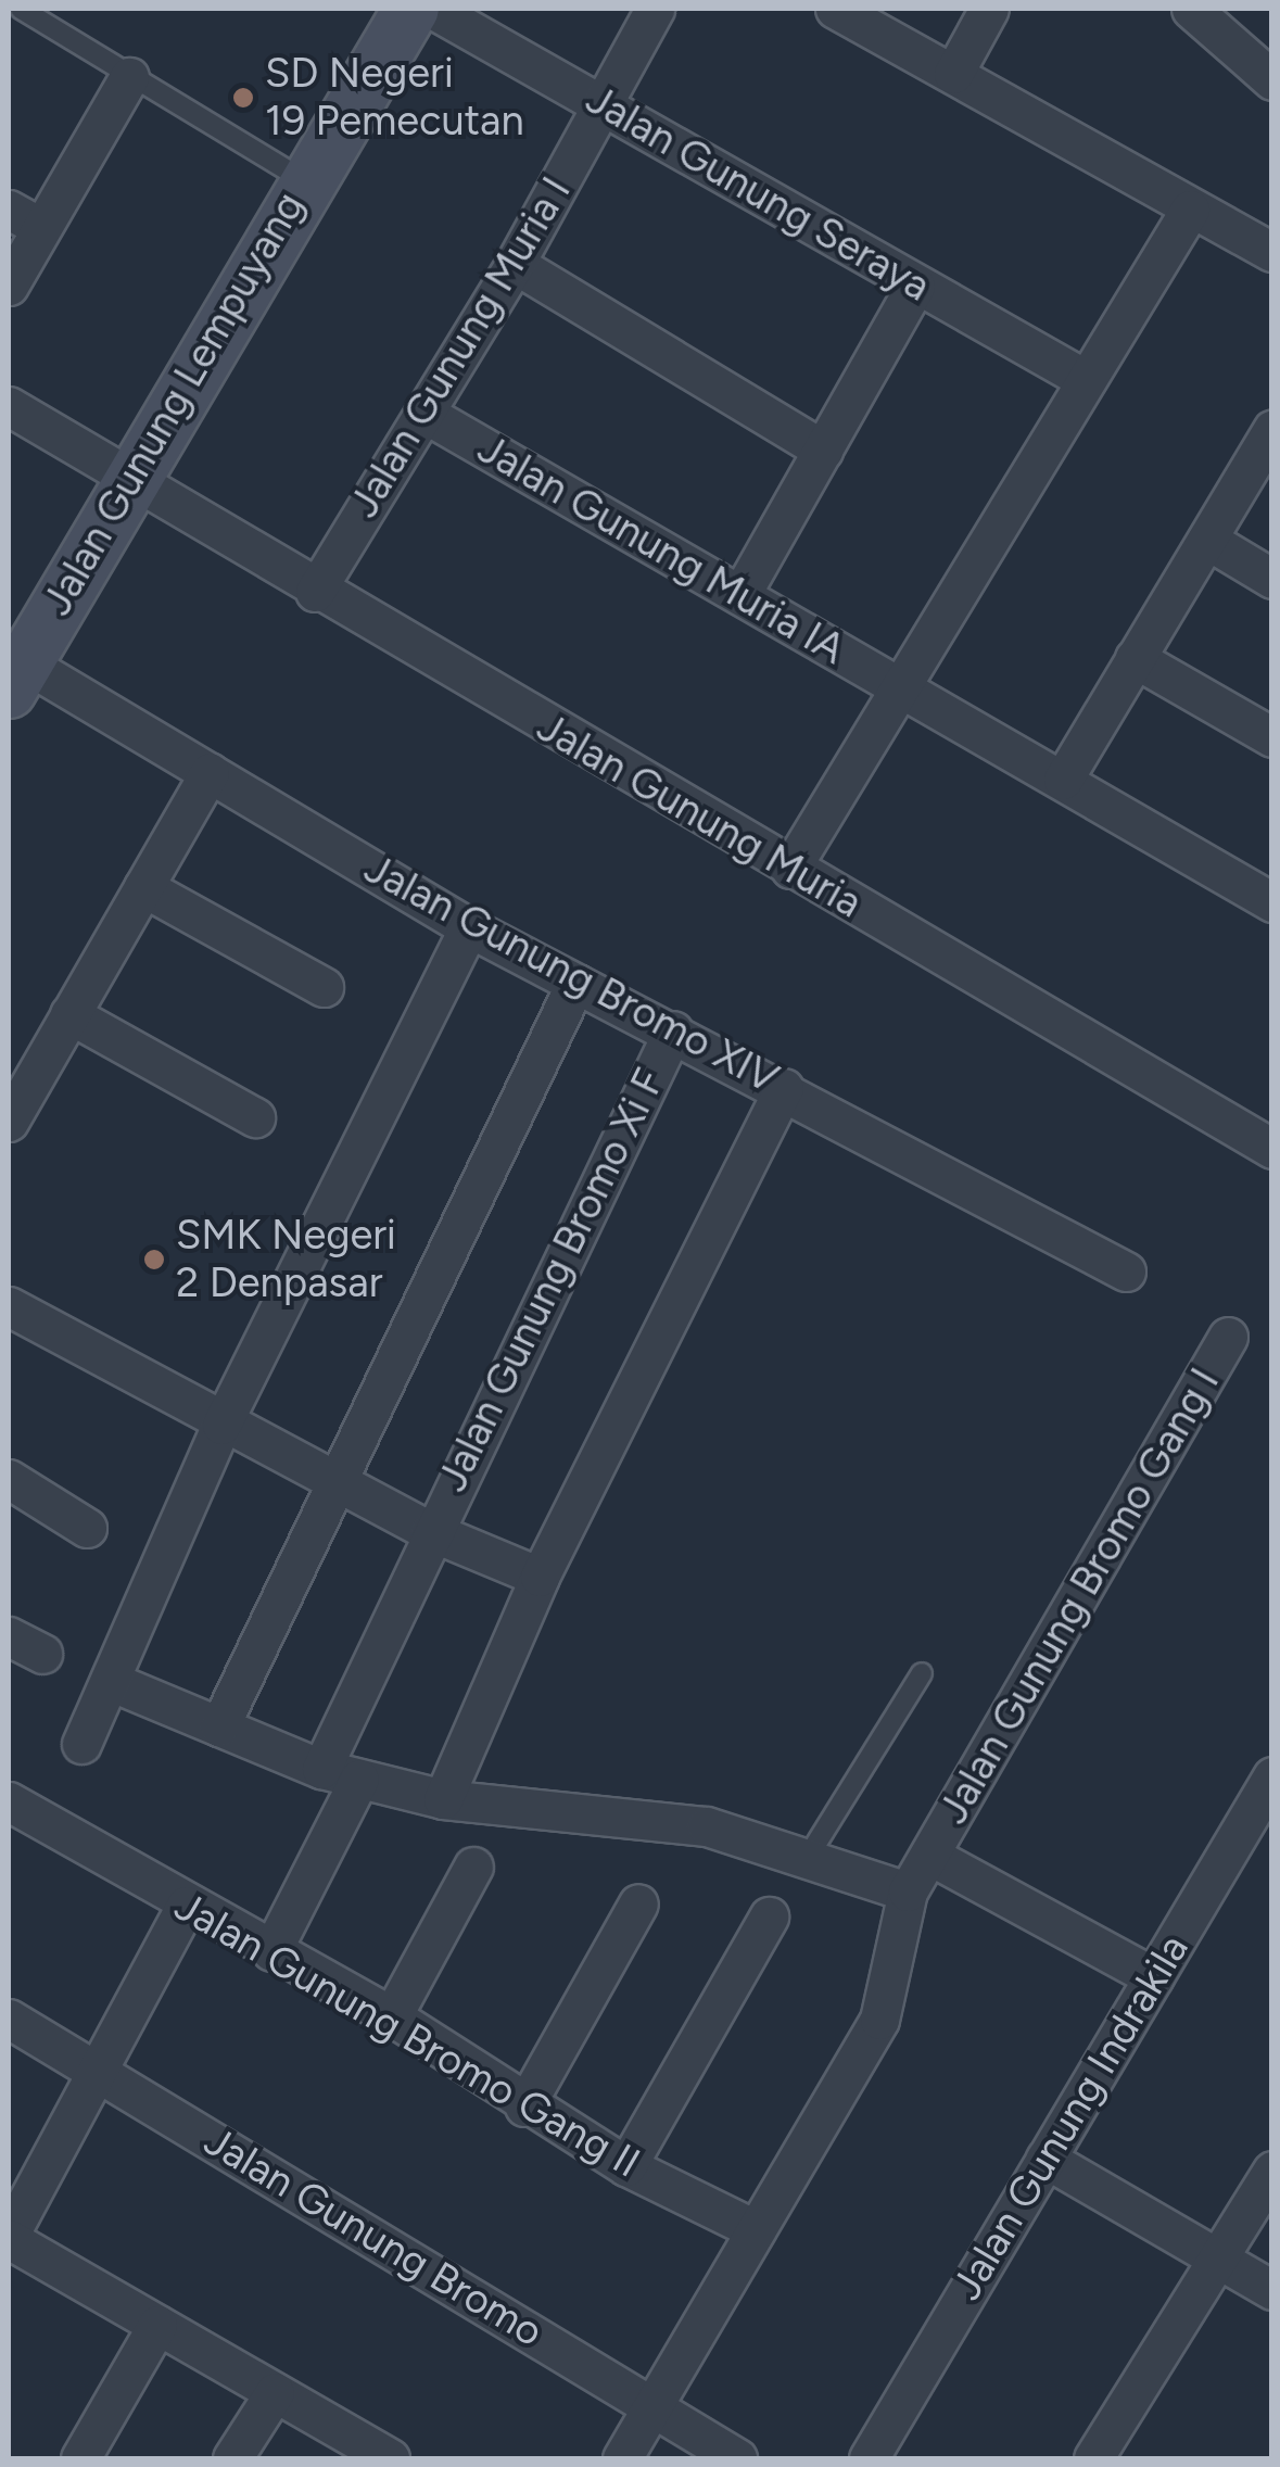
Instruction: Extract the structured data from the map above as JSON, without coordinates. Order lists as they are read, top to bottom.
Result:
{
  "streets": {
    "street": [
      "Jalan Gunung Seraya",
      "Jalan Gunung Muria I",
      "Jalan Gunung Lempuyang",
      "Jalan Gunung Muria IA",
      "Jalan Gunung Muria",
      "Jalan Gunung Bromo XIV",
      "Jalan Gunung Bromo Xi F",
      "Jalan Gunung Bromo Gang I",
      "Jalan Gunung Bromo Gang II",
      "Jalan Gunung Indrakila",
      "Jalan Gunung Bromo"
    ]
  },
  "crossings": [
    ["Jalan Gunung Seraya", "Jalan Gunung Muria I"],
    ["Jalan Gunung Muria I", "Jalan Gunung Muria IA"],
    ["Jalan Gunung Muria I", "Jalan Gunung Muria"],
    ["Jalan Gunung Lempuyang", "Jalan Gunung Muria"],
    ["Jalan Gunung Lempuyang", "Jalan Gunung Bromo XIV"],
    ["Jalan Gunung Bromo XIV", "Jalan Gunung Bromo Xi F"],
    ["Jalan Gunung Bromo Gang I", "Jalan Gunung Bromo Gang II"],
    ["Jalan Gunung Bromo Gang I", "Jalan Gunung Indrakila"],
    ["Jalan Gunung Bromo Gang I", "Jalan Gunung Bromo"]
  ],
  "places": ["SD Negeri 19 Pemecutan", "SMK Negeri 2 Denpasar"]
}
